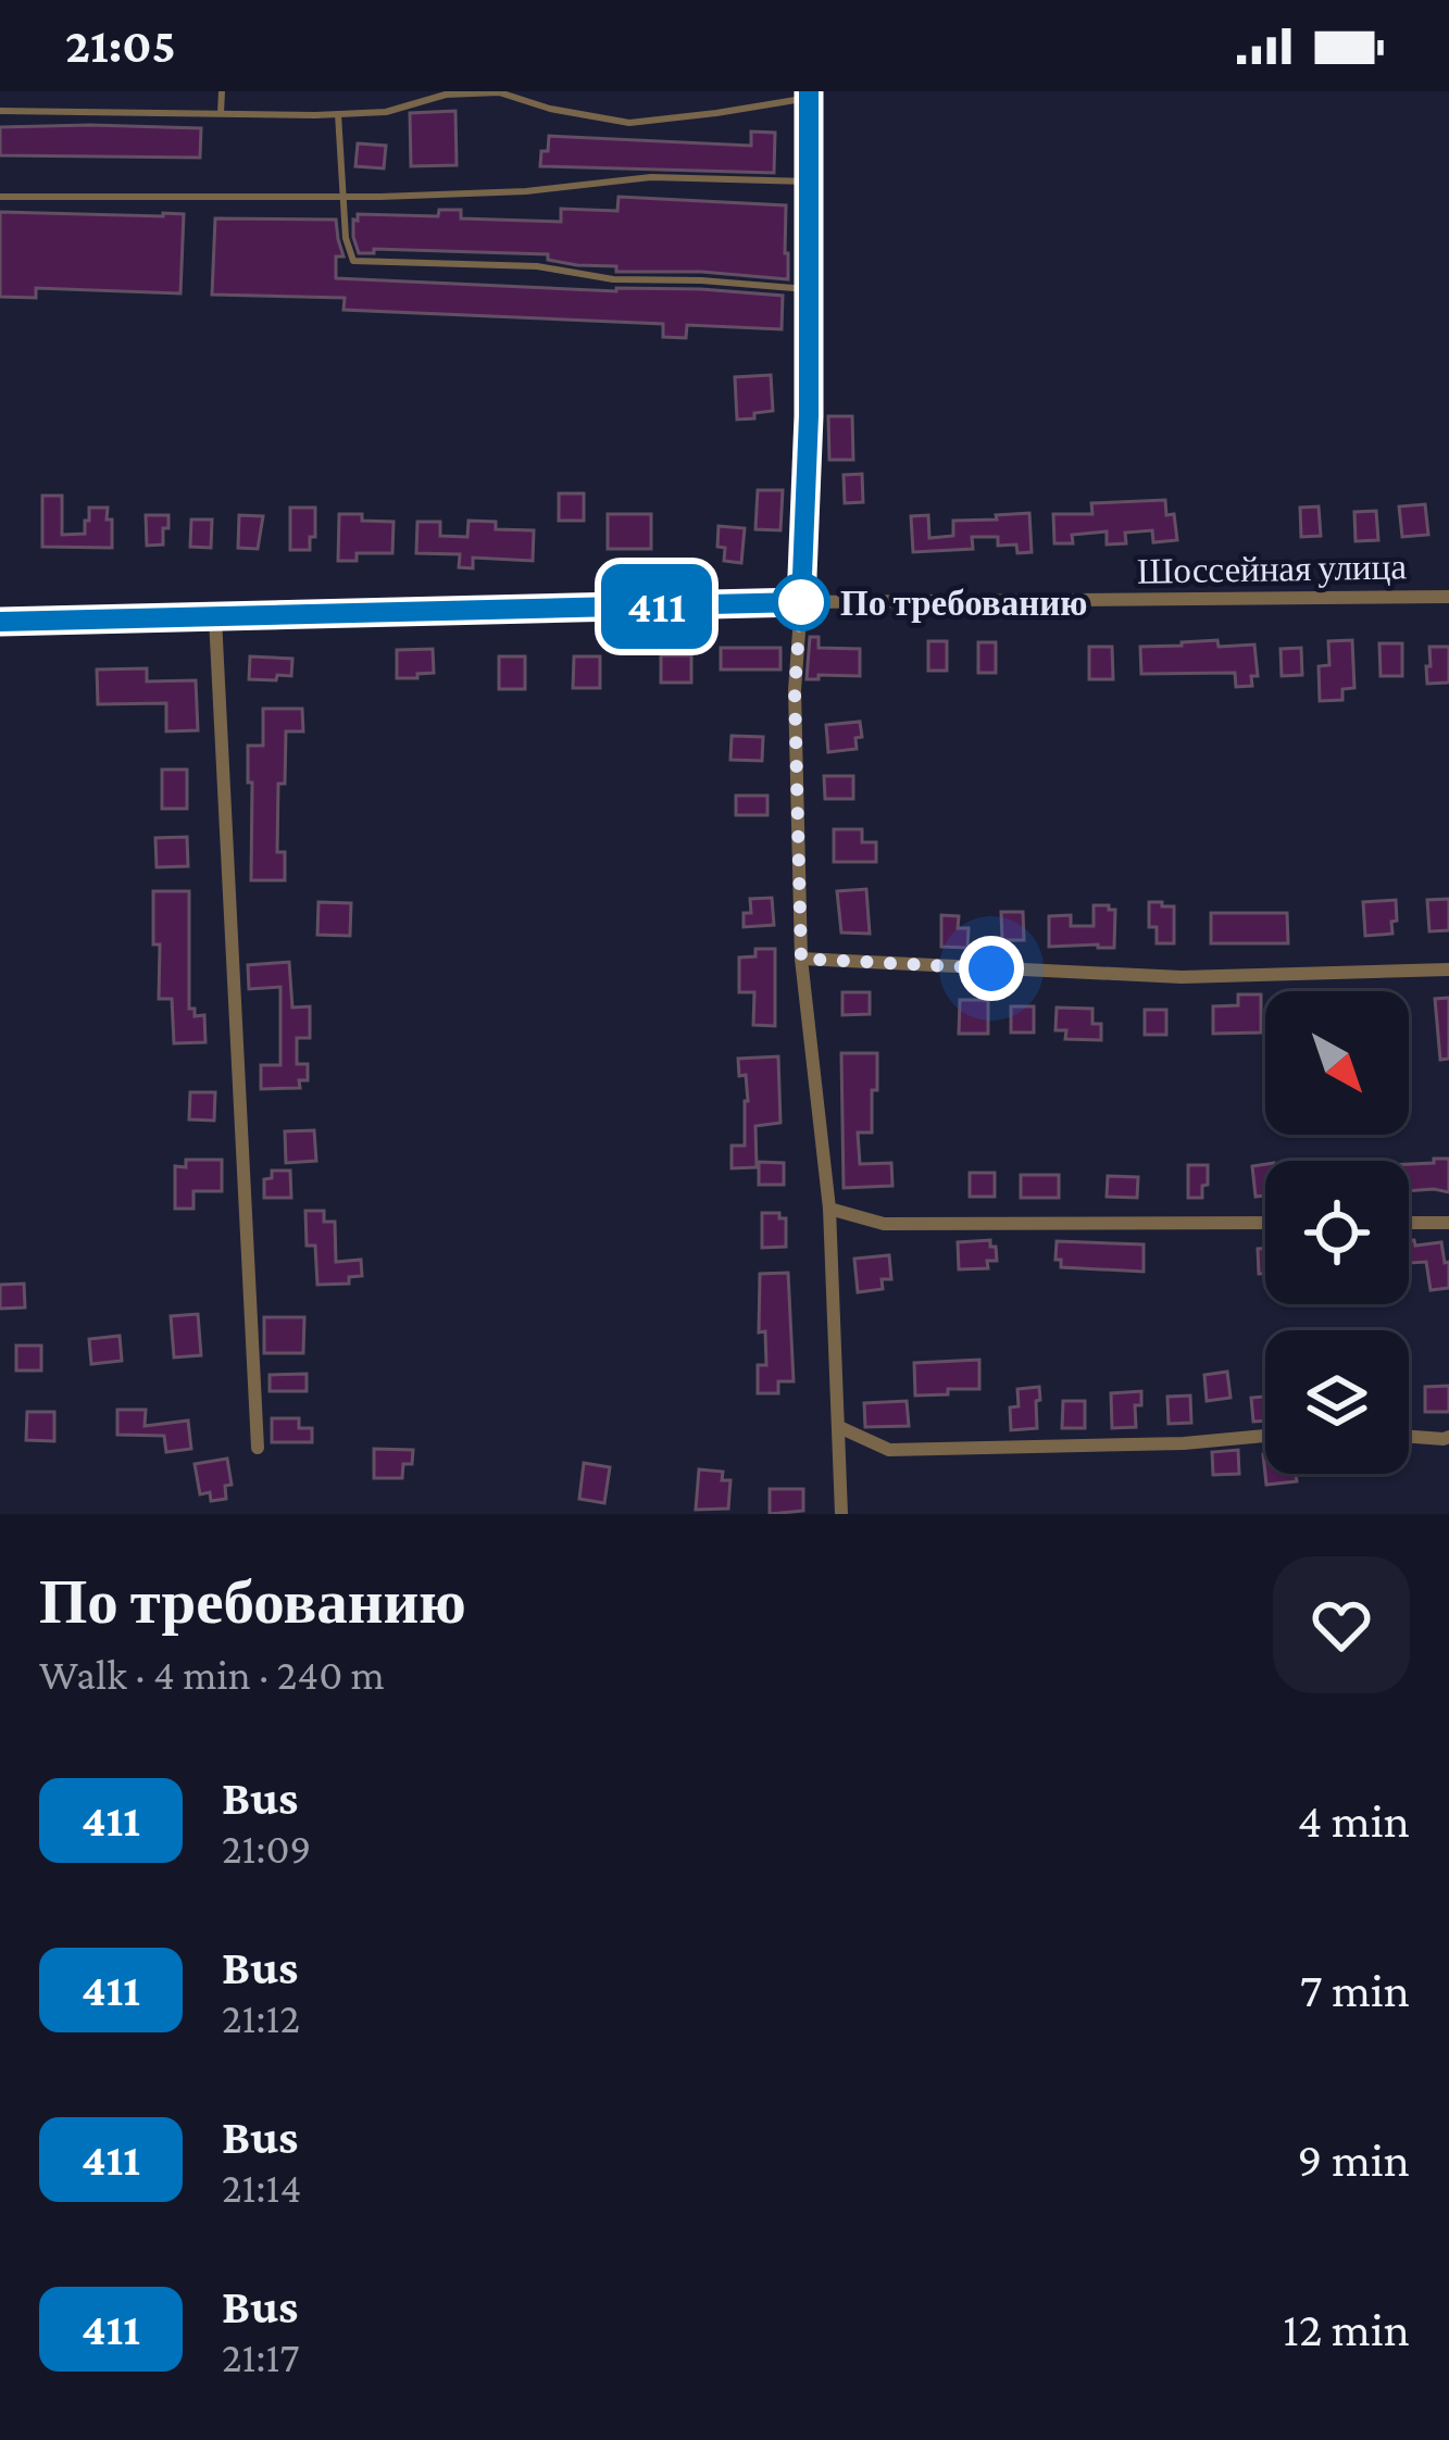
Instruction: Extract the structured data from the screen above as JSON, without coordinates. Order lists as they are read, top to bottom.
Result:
{
  "streets": {
    "street": ["Шоссейная улица"]
  },
  "places": ["По требованию"],
  "lines": ["bus line 411"],
  "north": "bottom right",
  "page": {
    "status": "21:05",
    "on_map": "411",
    "heading": ["По требованию", "Walk · 4 min · 240 m"],
    "list": [
      {
        "mark": "411",
        "name": "Bus",
        "note": "21:09",
        "value": "4 min"
      },
      {
        "mark": "411",
        "name": "Bus",
        "note": "21:12",
        "value": "7 min"
      },
      {
        "mark": "411",
        "name": "Bus",
        "note": "21:14",
        "value": "9 min"
      },
      {
        "mark": "411",
        "name": "Bus",
        "note": "21:17",
        "value": "12 min"
      }
    ]
  }
}
